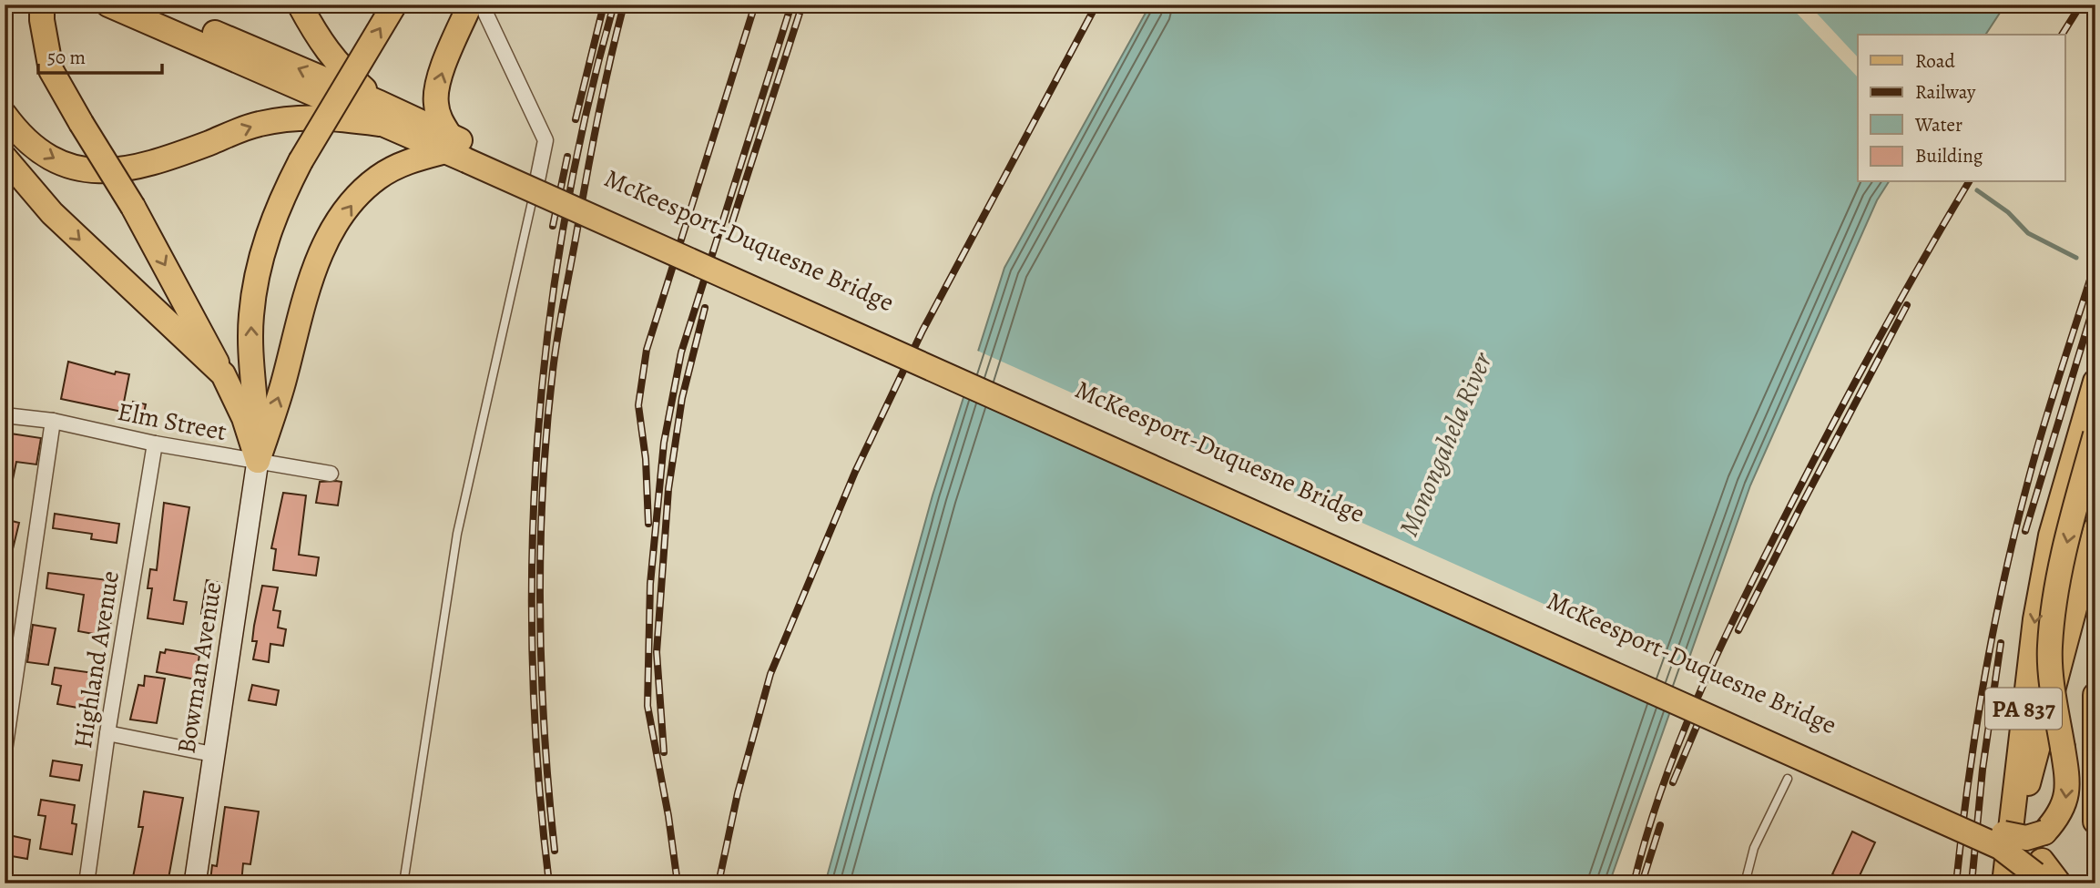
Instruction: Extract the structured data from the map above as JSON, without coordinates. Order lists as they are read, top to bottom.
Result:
{
  "streets": {
    "main road": ["McKeesport-Duquesne Bridge", "Bowman Avenue", "PA 837"],
    "street": ["Elm Street", "Highland Avenue"]
  },
  "crossings": [
    ["Elm Street", "Highland Avenue"],
    ["Elm Street", "Bowman Avenue"]
  ],
  "water": ["Monongahela River"],
  "legend": [
    "Road",
    "Railway",
    "Water",
    "Building"
  ],
  "scale_bar": "50 m"
}
